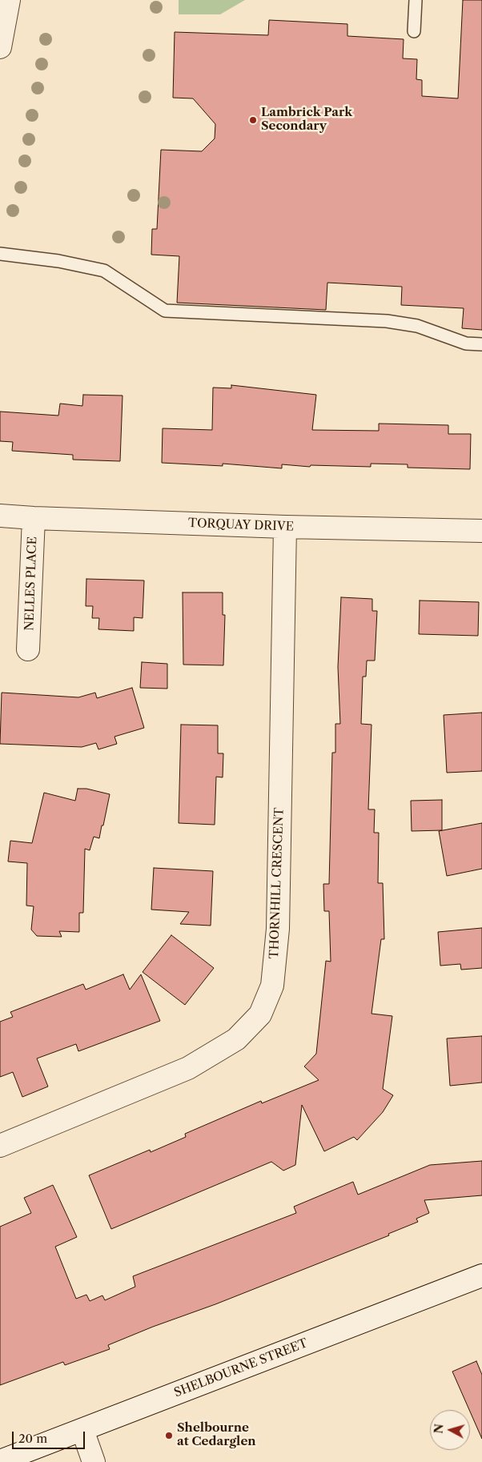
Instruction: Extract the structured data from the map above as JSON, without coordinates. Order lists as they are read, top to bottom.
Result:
{
  "streets": {
    "street": [
      "TORQUAY DRIVE",
      "NELLES PLACE",
      "THORNHILL CRESCENT",
      "SHELBOURNE STREET"
    ]
  },
  "crossings": [
    ["TORQUAY DRIVE", "NELLES PLACE"],
    ["TORQUAY DRIVE", "THORNHILL CRESCENT"]
  ],
  "places": ["Lambrick Park Secondary", "Shelbourne at Cedarglen"],
  "scale_bar": "20 m",
  "north": "left"
}
